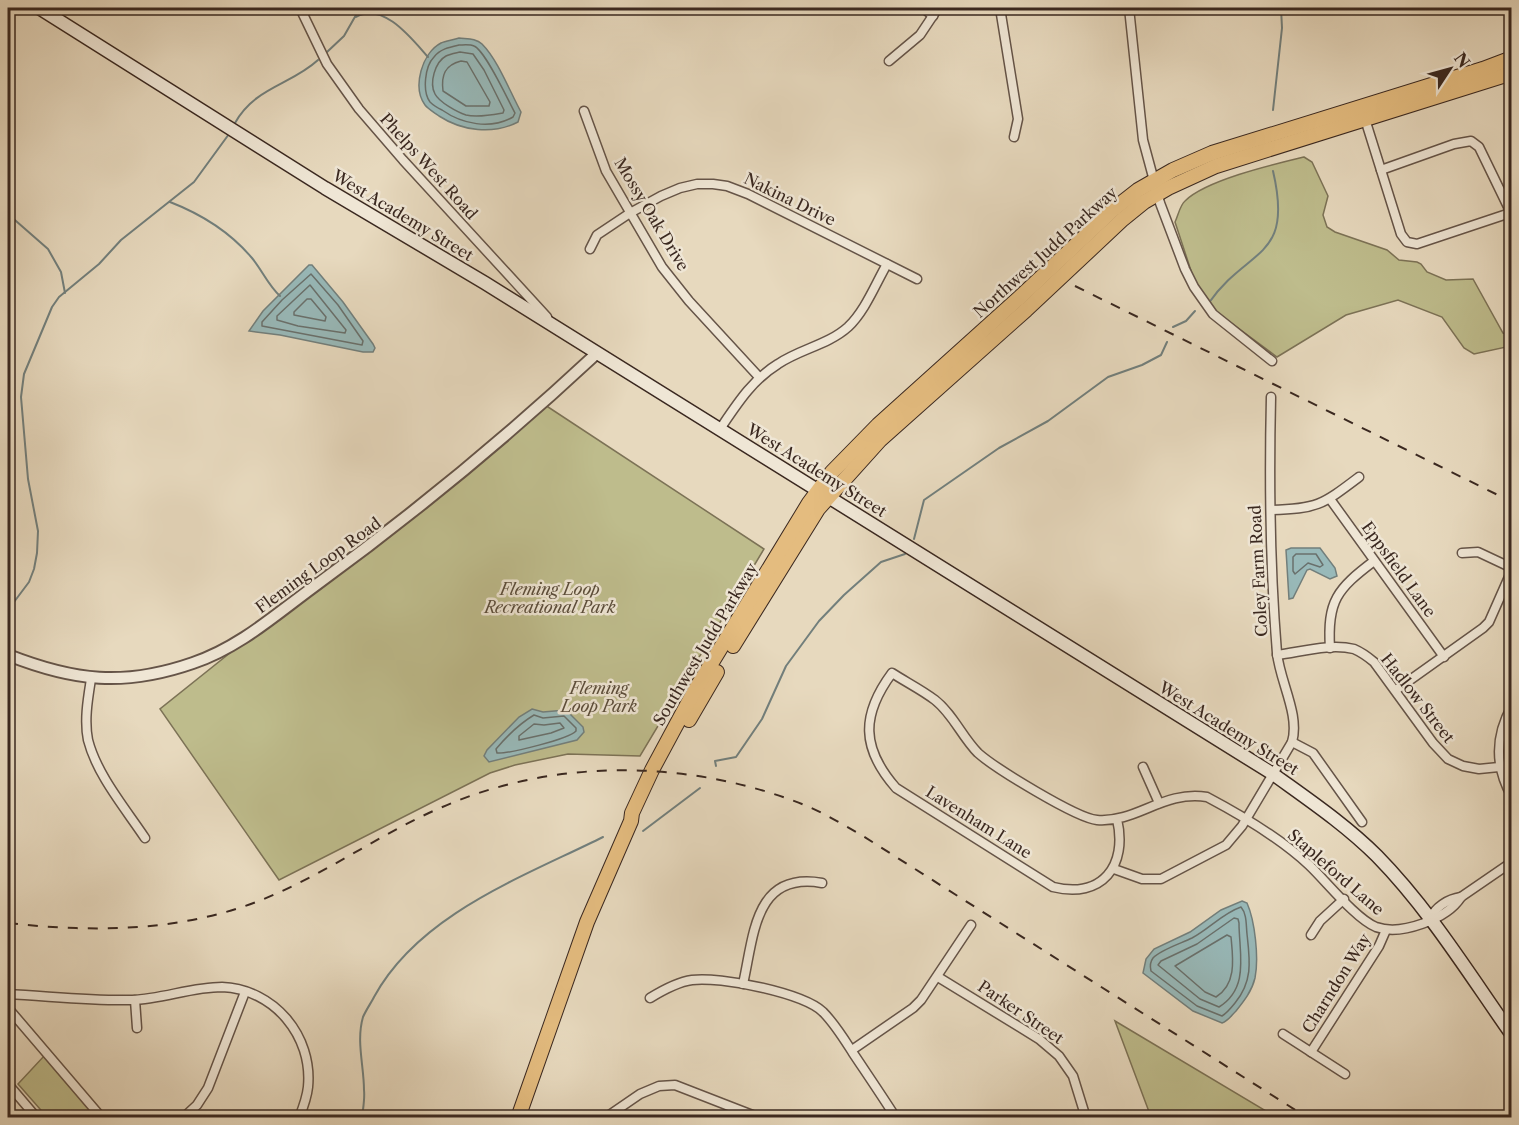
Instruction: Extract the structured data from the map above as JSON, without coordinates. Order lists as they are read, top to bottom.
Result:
{
  "streets": {
    "highway": ["Northwest Judd Parkway", "Southwest Judd Parkway"],
    "main road": ["West Academy Street"],
    "street": [
      "Phelps West Road",
      "Nakina Drive",
      "Mossy Oak Drive",
      "Fleming Loop Road",
      "Eppsfield Lane",
      "Coley Farm Road",
      "Hadlow Street",
      "Lavenham Lane",
      "Stapleford Lane",
      "Charndon Way",
      "Parker Street"
    ]
  },
  "crossings": [
    ["Phelps West Road", "West Academy Street"],
    ["Nakina Drive", "Mossy Oak Drive"],
    ["West Academy Street", "Northwest Judd Parkway"],
    ["West Academy Street", "Fleming Loop Road"],
    ["West Academy Street", "Southwest Judd Parkway"],
    ["West Academy Street", "Stapleford Lane"],
    ["Northwest Judd Parkway", "Southwest Judd Parkway"],
    ["Coley Farm Road", "Hadlow Street"],
    ["Lavenham Lane", "Stapleford Lane"],
    ["Stapleford Lane", "Charndon Way"]
  ],
  "parks": ["Fleming Loop Recreational Park", "Fleming Loop Park"],
  "north": "top right"
}
